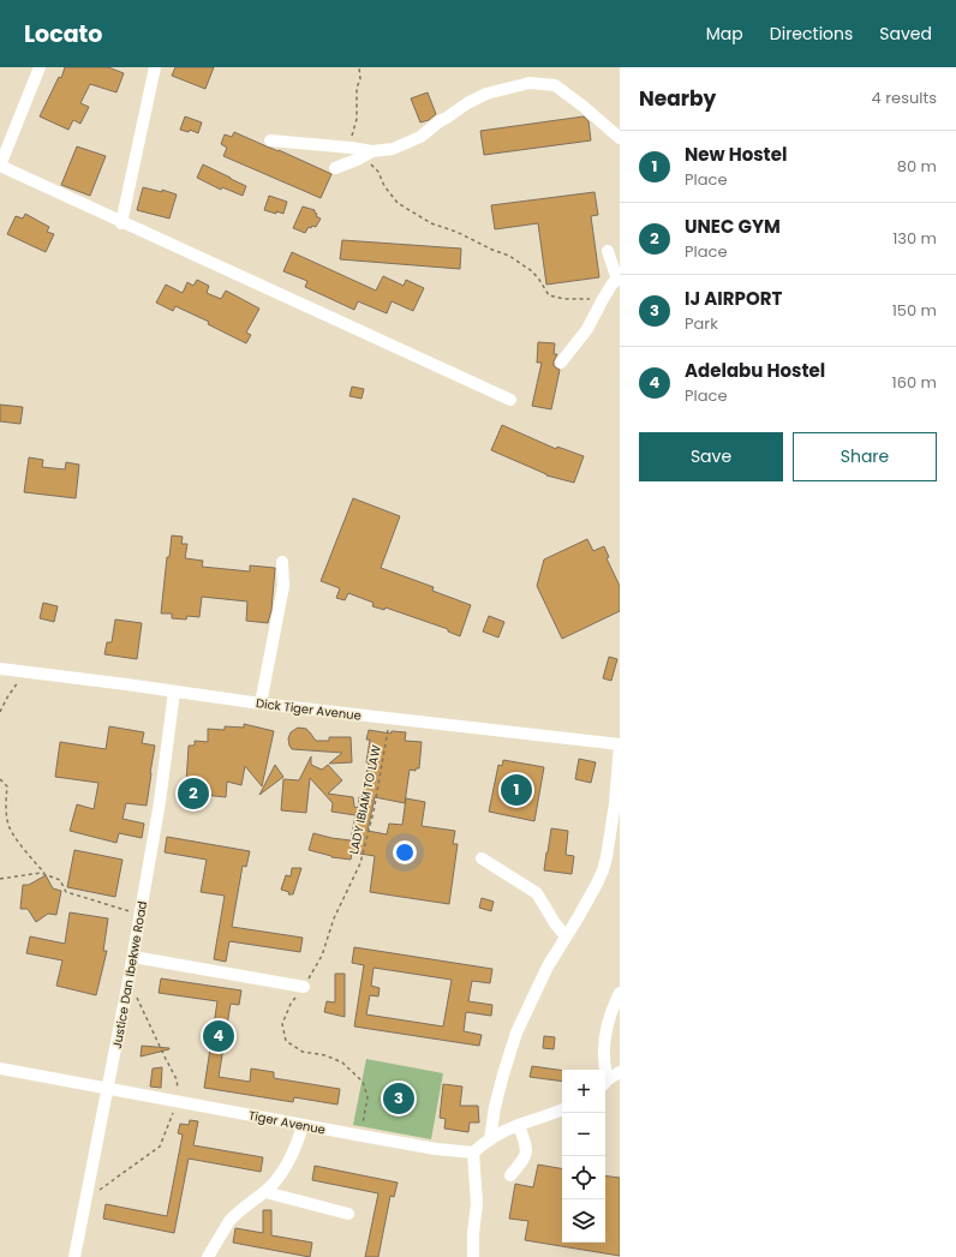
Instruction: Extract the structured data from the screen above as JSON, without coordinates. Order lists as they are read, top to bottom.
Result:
{
  "streets": {
    "street": ["Dick Tiger Avenue", "Justice Dan Ibekwe Road", "Tiger Avenue"],
    "path": ["LADY IBIAM TO LAW"]
  },
  "crossings": [
    ["Dick Tiger Avenue", "LADY IBIAM TO LAW"],
    ["Dick Tiger Avenue", "Justice Dan Ibekwe Road"],
    ["LADY IBIAM TO LAW", "Tiger Avenue"],
    ["Justice Dan Ibekwe Road", "Tiger Avenue"]
  ],
  "page": {
    "header": "Locato",
    "nav": ["Map", "Directions", "Saved"],
    "heading": ["Nearby", "4 results"],
    "list": [
      {
        "mark": "1",
        "name": "New Hostel",
        "note": "Place",
        "value": "80 m"
      },
      {
        "mark": "2",
        "name": "UNEC GYM",
        "note": "Place",
        "value": "130 m"
      },
      {
        "mark": "3",
        "name": "IJ AIRPORT",
        "note": "Park",
        "value": "150 m"
      },
      {
        "mark": "4",
        "name": "Adelabu Hostel",
        "note": "Place",
        "value": "160 m"
      }
    ],
    "buttons": ["Save", "Share"],
    "pins": [
      "1",
      "2",
      "4",
      "3"
    ],
    "map_buttons": ["+", "−"]
  }
}
